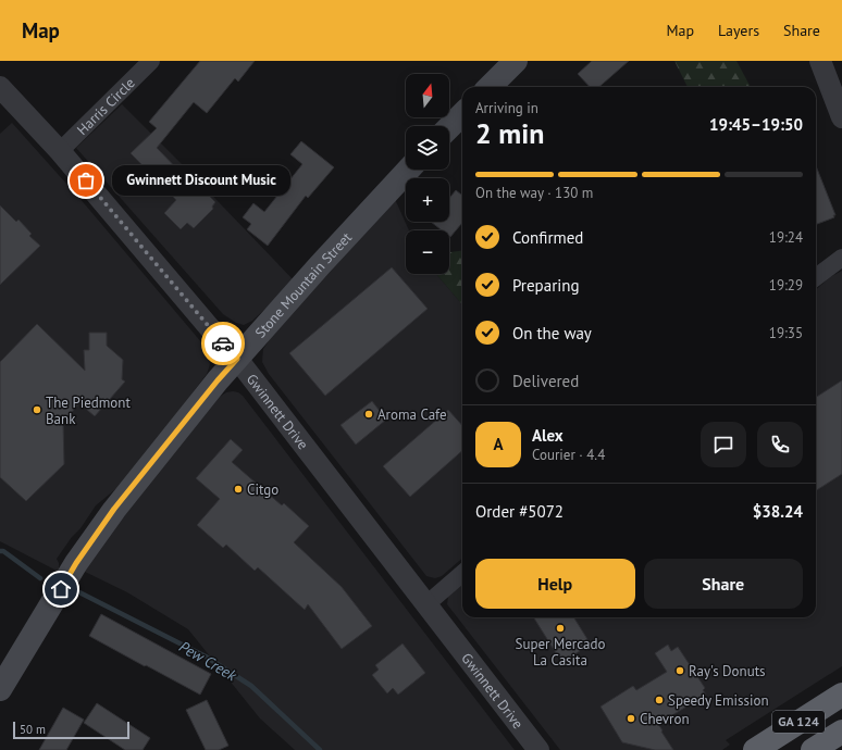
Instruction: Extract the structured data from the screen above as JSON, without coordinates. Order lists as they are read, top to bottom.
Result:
{
  "streets": {
    "highway": ["GA 124"],
    "main road": ["Stone Mountain Street"],
    "street": ["Harris Circle", "Gwinnett Drive"]
  },
  "crossings": [
    ["Harris Circle", "Gwinnett Drive"],
    ["Stone Mountain Street", "Gwinnett Drive"]
  ],
  "water": ["Pew Creek"],
  "places": [
    "Gwinnett Discount Music",
    "The Piedmont Bank",
    "Aroma Cafe",
    "Citgo",
    "Super Mercado La Casita",
    "Ray's Donuts",
    "Speedy Emission",
    "Chevron"
  ],
  "scale_bar": "50 m",
  "north": "top",
  "page": {
    "header": "Map",
    "nav": ["Map", "Layers", "Share"],
    "map_buttons": ["+", "−"],
    "heading": ["2 min", "Arriving in", "19:45–19:50"],
    "panel": [
      "Alex",
      "Courier · 4.4",
      "Order #5072",
      "$38.24"
    ],
    "bar": "On the way · 130 m",
    "bubble": "Gwinnett Discount Music",
    "list": [
      ["Confirmed", "19:24"],
      ["Preparing", "19:29"],
      ["On the way", "19:35"],
      "Delivered"
    ],
    "round": "A",
    "buttons": ["Help", "Share"],
    "scale": "50 m"
  }
}
